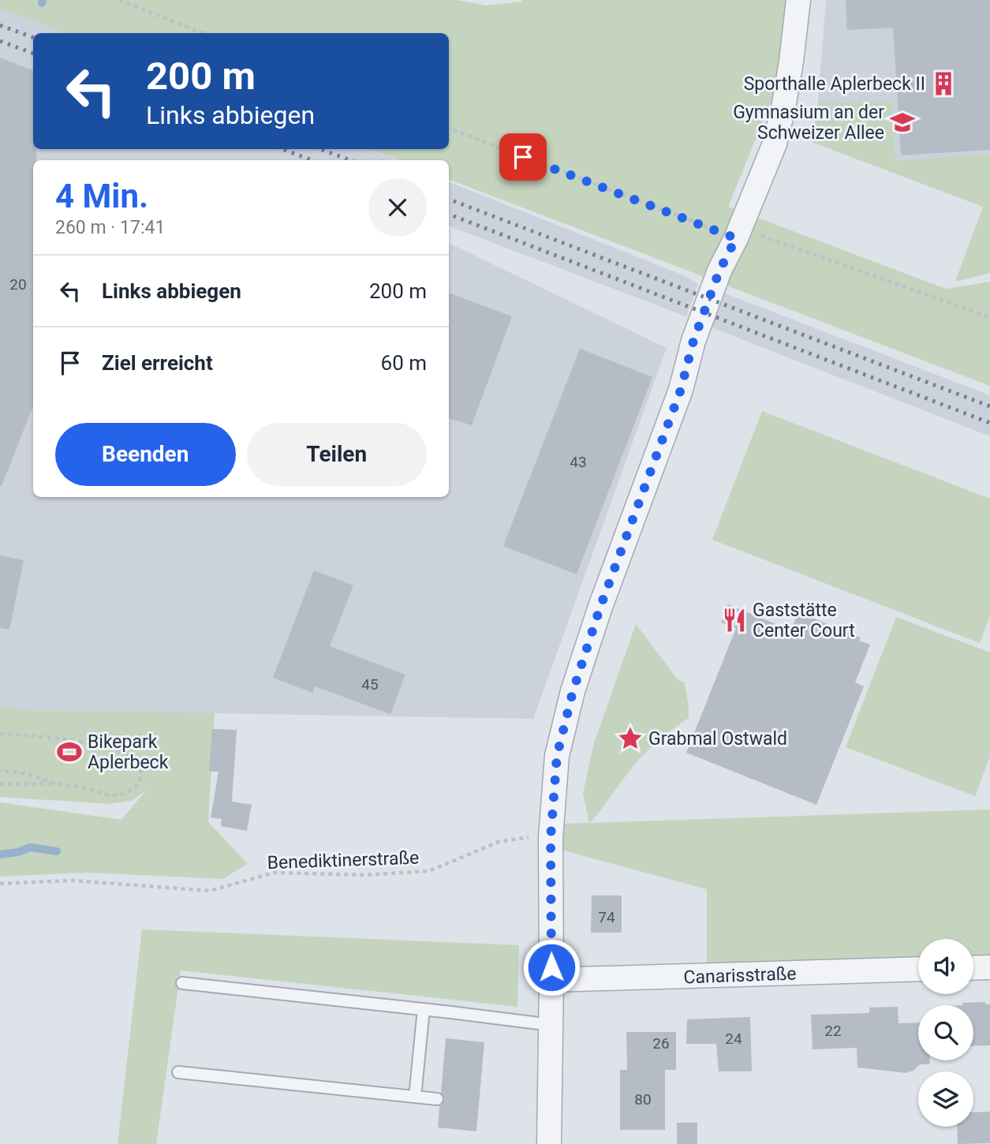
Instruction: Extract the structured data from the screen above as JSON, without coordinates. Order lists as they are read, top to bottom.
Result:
{
  "streets": {
    "street": ["Canarisstraße"],
    "path": ["Benediktinerstraße"]
  },
  "places": {
    "building": ["Sporthalle Aplerbeck II"],
    "school or university": ["Gymnasium an der Schweizer Allee"],
    "restaurant": ["Gaststätte Center Court"],
    "place": ["Grabmal Ostwald"],
    "sports": ["Bikepark Aplerbeck"]
  },
  "house_numbers": [
    "20",
    "43",
    "45",
    "74",
    "22",
    "24",
    "26",
    "80"
  ],
  "page": {
    "turn": ["200 m", "Links abbiegen"],
    "heading": ["4 Min.", "260 m · 17:41"],
    "list": [
      {
        "name": "Links abbiegen",
        "value": "200 m"
      },
      {
        "name": "Ziel erreicht",
        "value": "60 m"
      }
    ],
    "buttons": ["Beenden", "Teilen"]
  }
}
